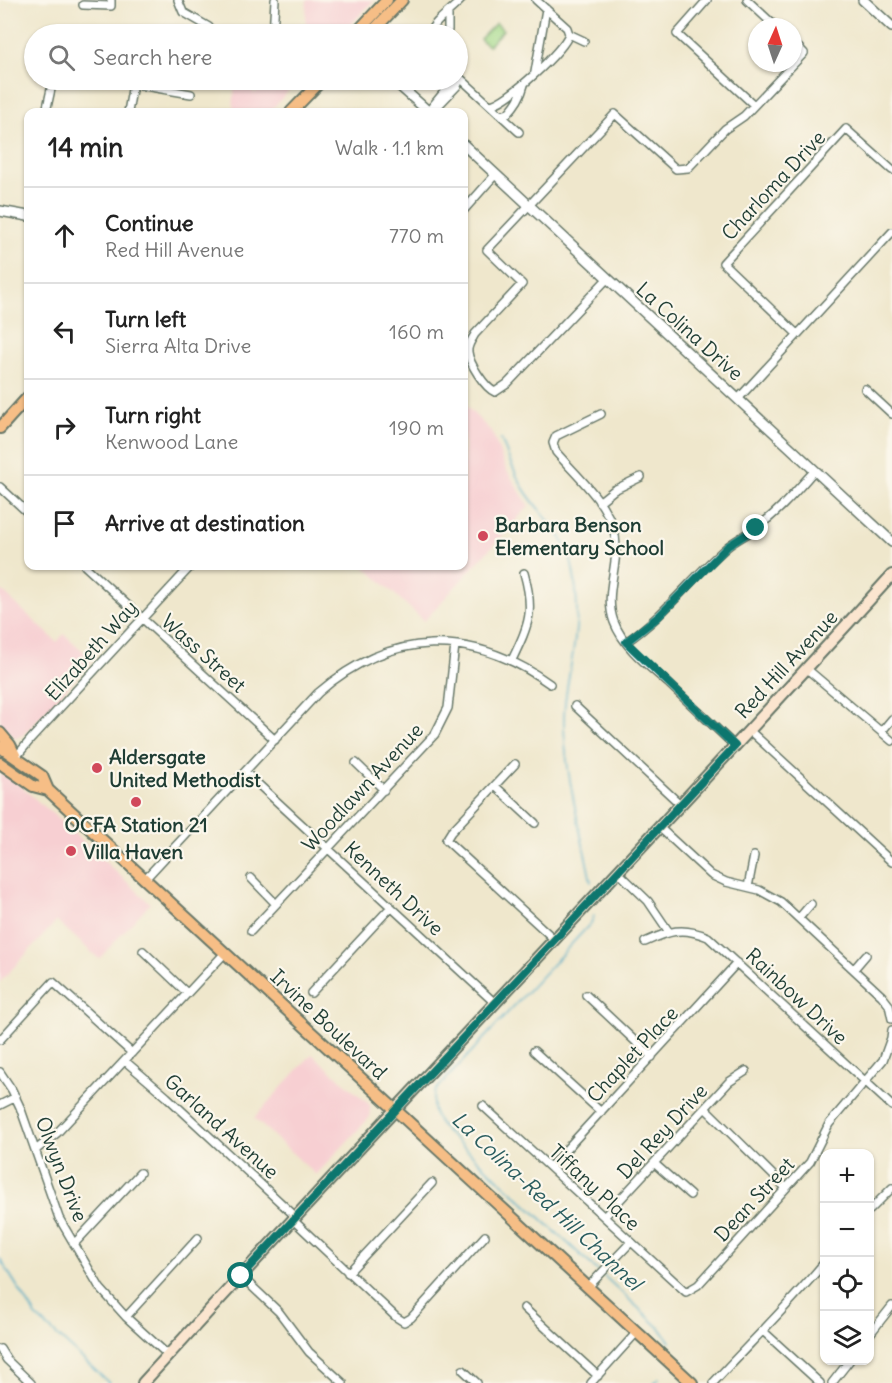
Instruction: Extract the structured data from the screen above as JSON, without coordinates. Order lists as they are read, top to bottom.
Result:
{
  "streets": {
    "main road": ["Red Hill Avenue", "Irvine Boulevard"],
    "street": [
      "Charloma Drive",
      "La Colina Drive",
      "Elizabeth Way",
      "Wass Street",
      "Woodlawn Avenue",
      "Kenneth Drive",
      "Rainbow Drive",
      "Chaplet Place",
      "Garland Avenue",
      "Del Rey Drive",
      "Olwyn Drive",
      "Tiffany Place",
      "Dean Street"
    ]
  },
  "crossings": [
    ["Elizabeth Way", "Wass Street"],
    ["Elizabeth Way", "Irvine Boulevard"],
    ["Red Hill Avenue", "Kenneth Drive"],
    ["Red Hill Avenue", "Irvine Boulevard"],
    ["Red Hill Avenue", "Garland Avenue"],
    ["Red Hill Avenue", "Olwyn Drive"],
    ["Woodlawn Avenue", "Kenneth Drive"],
    ["Rainbow Drive", "Chaplet Place"],
    ["Rainbow Drive", "Dean Street"],
    ["Chaplet Place", "Tiffany Place"],
    ["Del Rey Drive", "Tiffany Place"],
    ["Tiffany Place", "Dean Street"]
  ],
  "water": ["La Colina-Red Hill Channel"],
  "places": [
    "Barbara Benson Elementary School",
    "Aldersgate United Methodist",
    "OCFA Station 21",
    "Villa Haven"
  ],
  "north": "top",
  "page": {
    "search": "Search here",
    "heading": ["14 min", "Walk · 1.1 km"],
    "list": [
      ["Continue", "Red Hill Avenue", "770 m"],
      ["Turn left", "Sierra Alta Drive", "160 m"],
      ["Turn right", "Kenwood Lane", "190 m"],
      "Arrive at destination"
    ],
    "map_buttons": ["+", "−"]
  }
}
